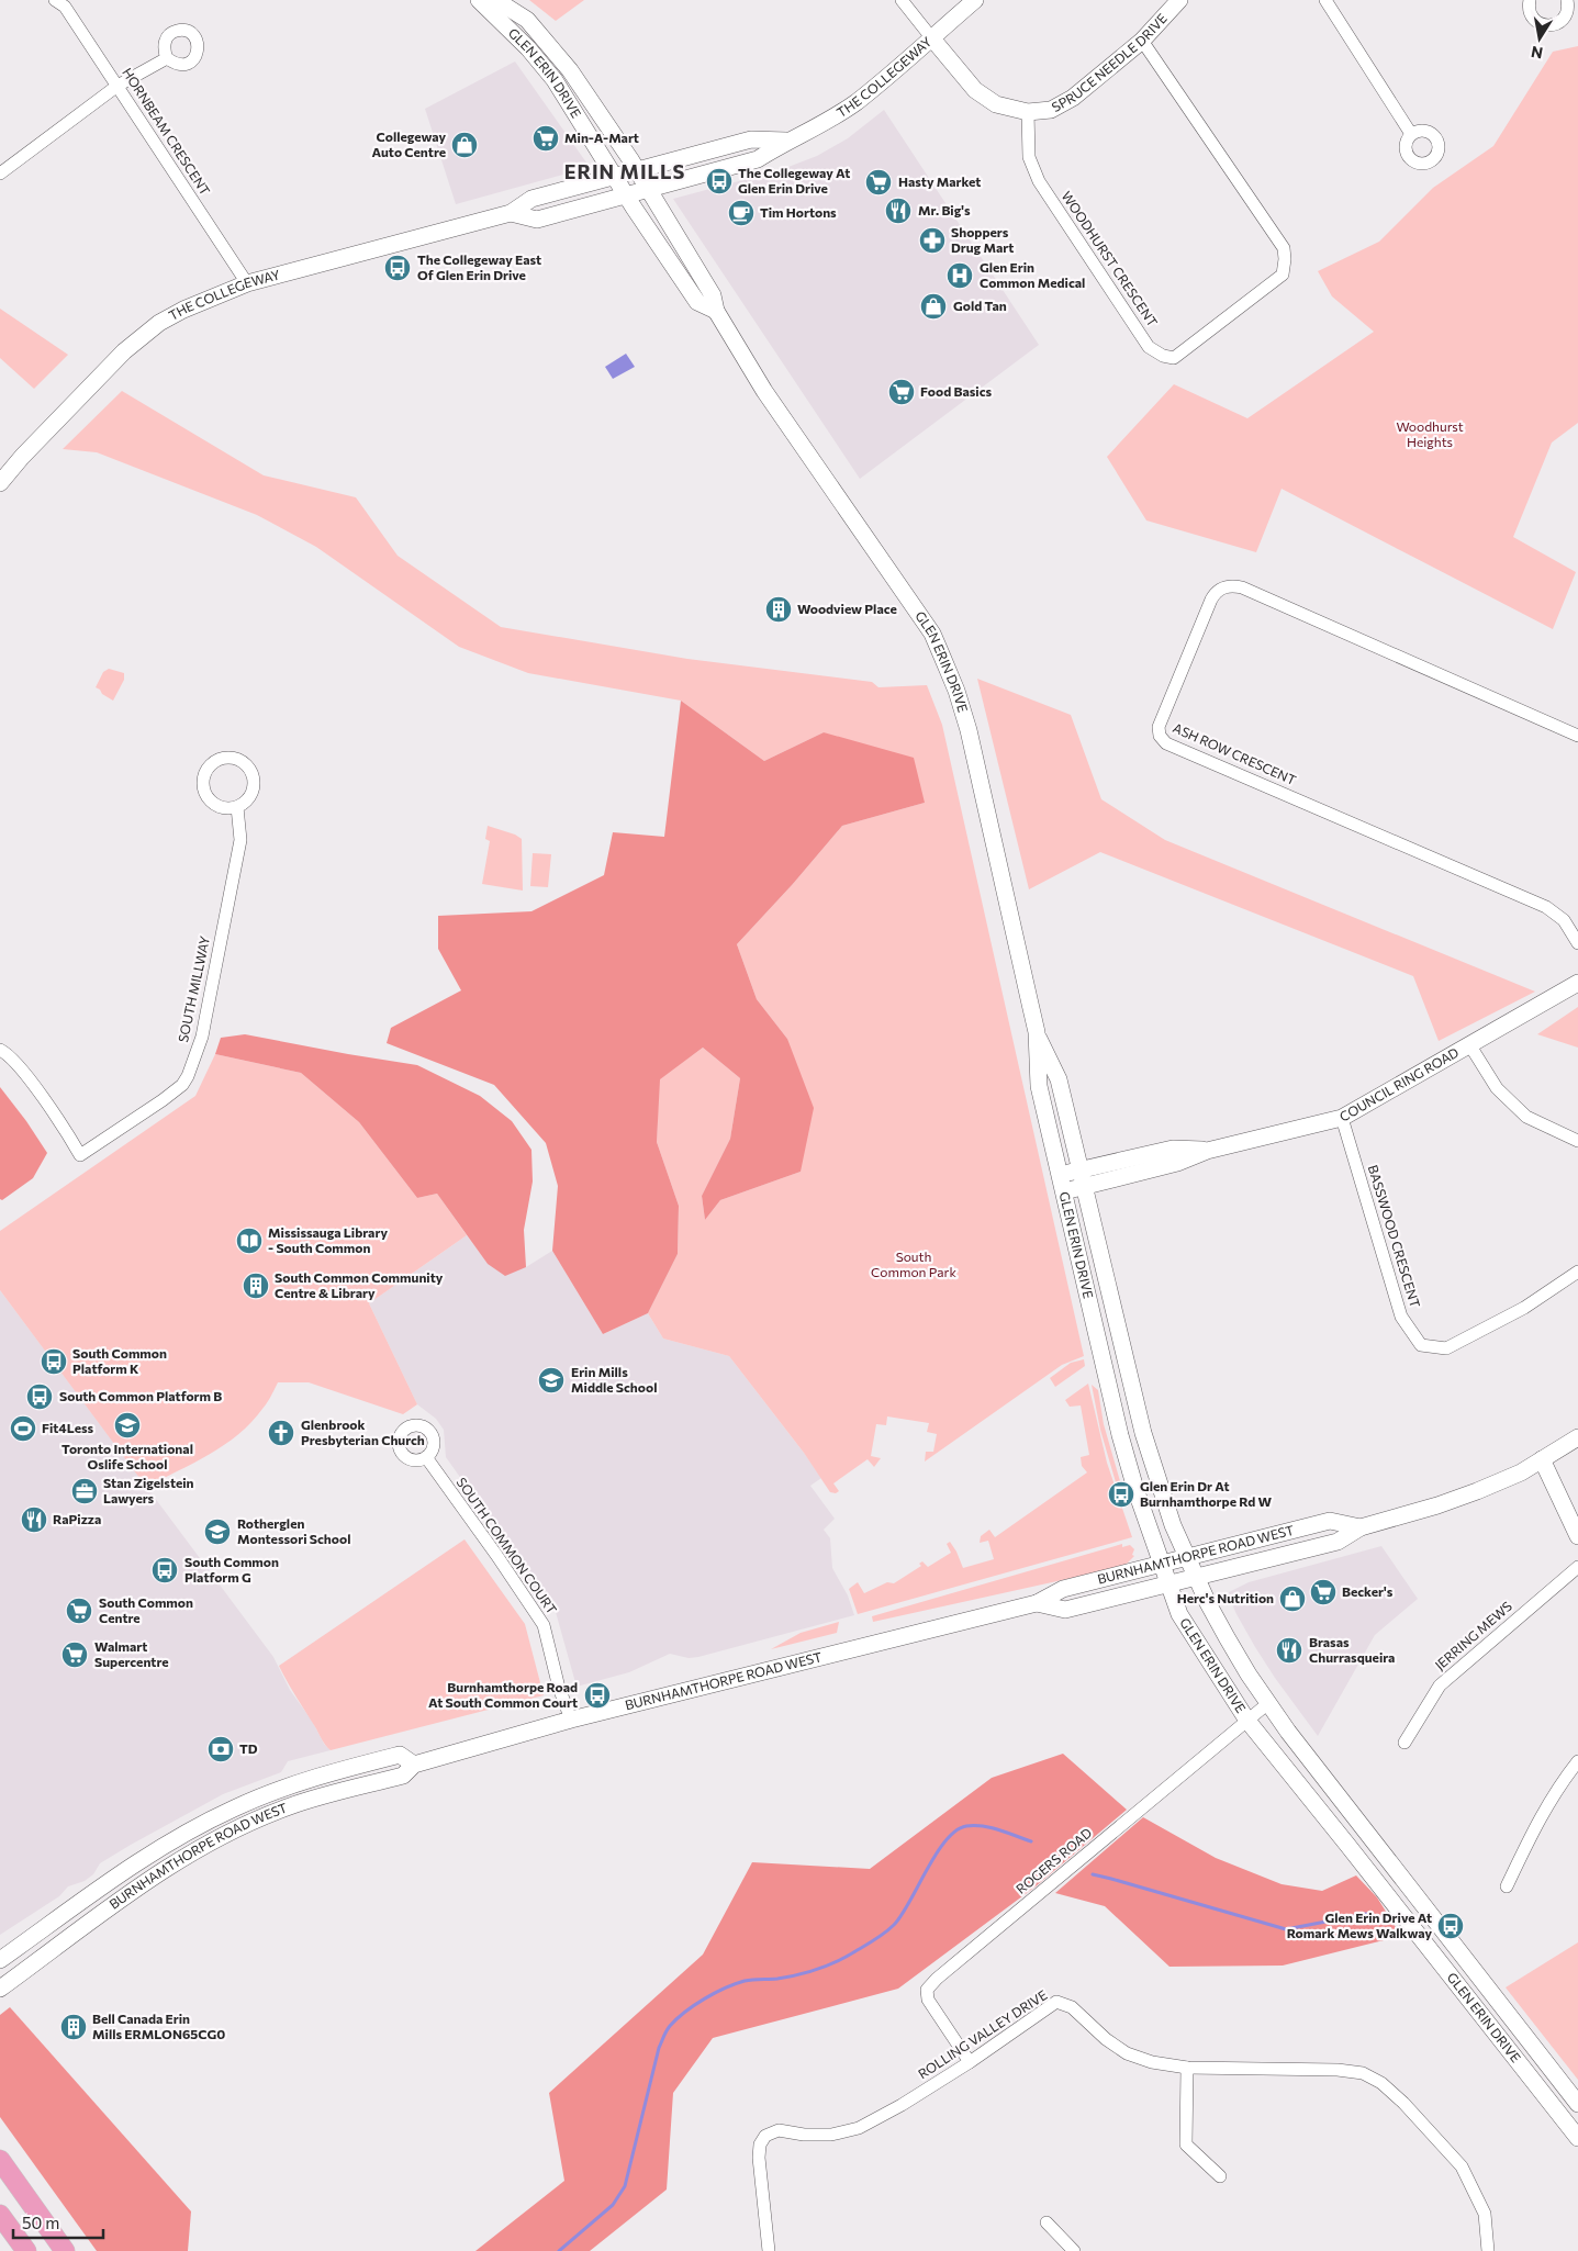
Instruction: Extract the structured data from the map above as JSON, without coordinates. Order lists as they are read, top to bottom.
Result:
{
  "streets": {
    "street": [
      "SPRUCE NEEDLE DRIVE",
      "GLEN ERIN DRIVE",
      "THE COLLEGEWAY",
      "HORNBEAM CRESCENT",
      "WOODHURST CRESCENT",
      "ASH ROW CRESCENT",
      "SOUTH MILLWAY",
      "COUNCIL RING ROAD",
      "BASSWOOD CRESCENT",
      "SOUTH COMMON COURT",
      "BURNHAMTHORPE ROAD WEST",
      "JERRING MEWS",
      "ROGERS ROAD",
      "ROLLING VALLEY DRIVE"
    ]
  },
  "crossings": [
    ["SPRUCE NEEDLE DRIVE", "THE COLLEGEWAY"],
    ["SPRUCE NEEDLE DRIVE", "WOODHURST CRESCENT"],
    ["GLEN ERIN DRIVE", "THE COLLEGEWAY"],
    ["GLEN ERIN DRIVE", "COUNCIL RING ROAD"],
    ["GLEN ERIN DRIVE", "BURNHAMTHORPE ROAD WEST"],
    ["GLEN ERIN DRIVE", "ROGERS ROAD"],
    ["THE COLLEGEWAY", "HORNBEAM CRESCENT"],
    ["COUNCIL RING ROAD", "BASSWOOD CRESCENT"],
    ["SOUTH COMMON COURT", "BURNHAMTHORPE ROAD WEST"],
    ["ROGERS ROAD", "ROLLING VALLEY DRIVE"]
  ],
  "districts": ["ERIN MILLS"],
  "parks": ["Woodhurst Heights", "South Common Park"],
  "places": {
    "supermarket": [
      "Min-A-Mart",
      "Hasty Market",
      "Food Basics",
      "Becker's",
      "South Common Centre",
      "Walmart Supercentre"
    ],
    "shop": ["Collegeway Auto Centre", "Gold Tan", "Herc's Nutrition"],
    "bus stop": [
      "The Collegeway At Glen Erin Drive",
      "The Collegeway East Of Glen Erin Drive",
      "South Common Platform K",
      "South Common Platform B",
      "Glen Erin Dr At Burnhamthorpe Rd W",
      "South Common Platform G",
      "Burnhamthorpe Road At South Common Court",
      "Glen Erin Drive At Romark Mews Walkway"
    ],
    "restaurant": ["Mr. Big's", "RaPizza", "Brasas Churrasqueira"],
    "cafe": ["Tim Hortons"],
    "pharmacy": ["Shoppers Drug Mart"],
    "hospital": ["Glen Erin Common Medical"],
    "building": ["Woodview Place", "South Common Community Centre & Library", "Bell Canada Erin Mills ERMLON65CG0"],
    "library": ["Mississauga Library - South Common"],
    "school or university": ["Erin Mills Middle School", "Toronto International Oslife School", "Rotherglen Montessori School"],
    "sports": ["Fit4Less"],
    "church": ["Glenbrook Presbyterian Church"],
    "office": ["Stan Zigelstein Lawyers"],
    "bank": ["TD"]
  },
  "scale_bar": "50 m",
  "north": "bottom"
}
